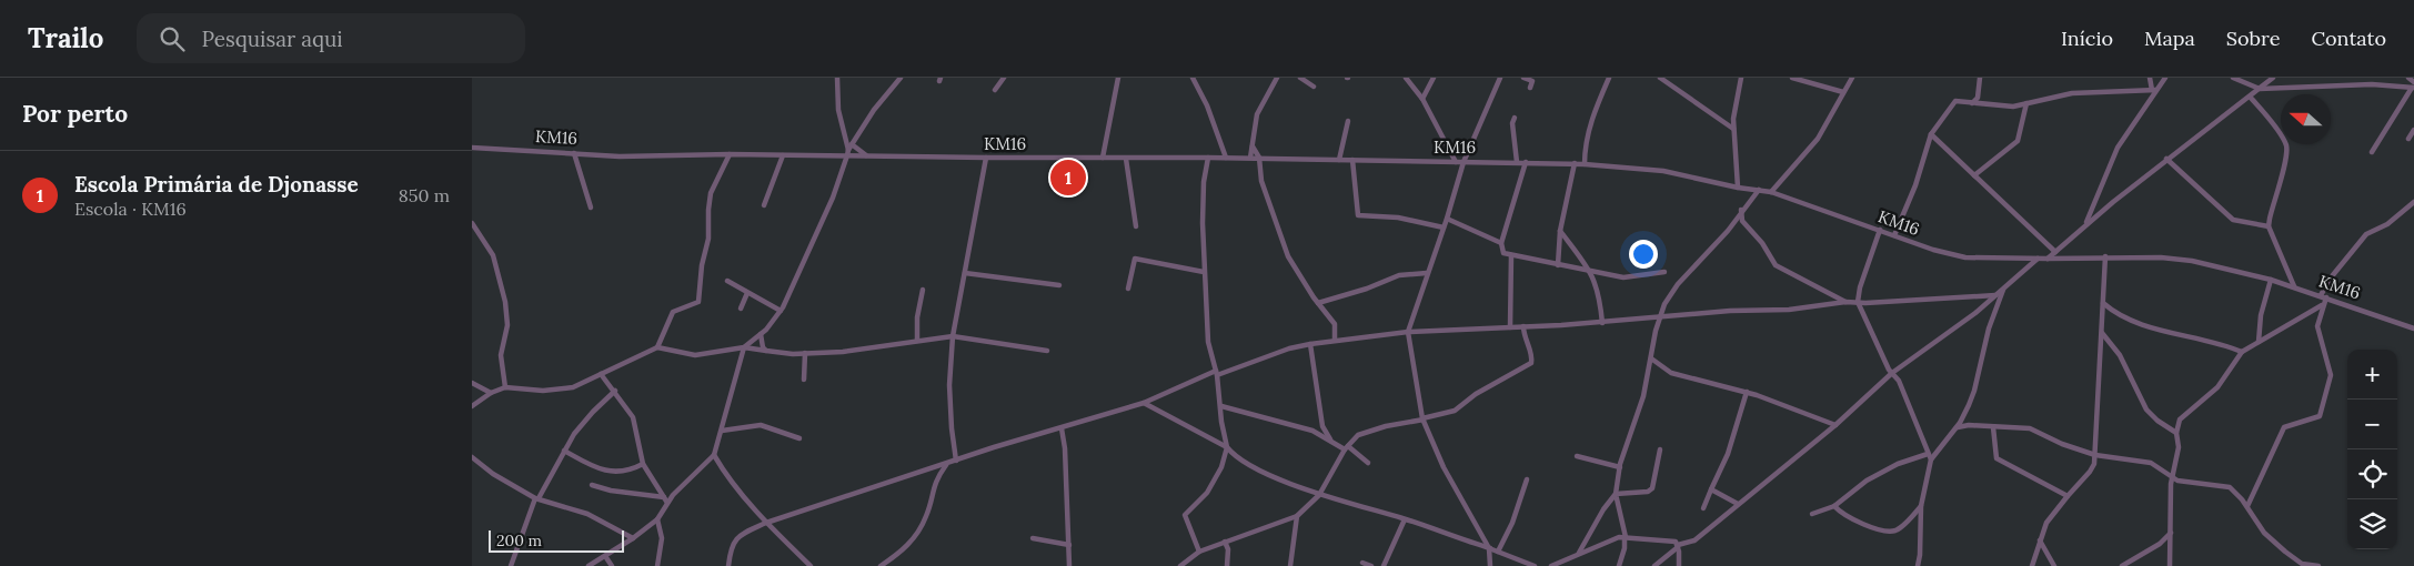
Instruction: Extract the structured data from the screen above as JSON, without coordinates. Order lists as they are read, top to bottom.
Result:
{
  "streets": {
    "street": ["KM16"]
  },
  "scale_bar": "200 m",
  "north": "left",
  "page": {
    "header": "Trailo",
    "search": "Pesquisar aqui",
    "nav": [
      "Início",
      "Mapa",
      "Sobre",
      "Contato"
    ],
    "heading": "Por perto",
    "list": [
      {
        "mark": "1",
        "name": "Escola Primária de Djonasse",
        "note": "Escola · KM16",
        "value": "850 m"
      }
    ],
    "pins": "1",
    "map_buttons": ["+", "−"],
    "scale": "200 m"
  }
}
